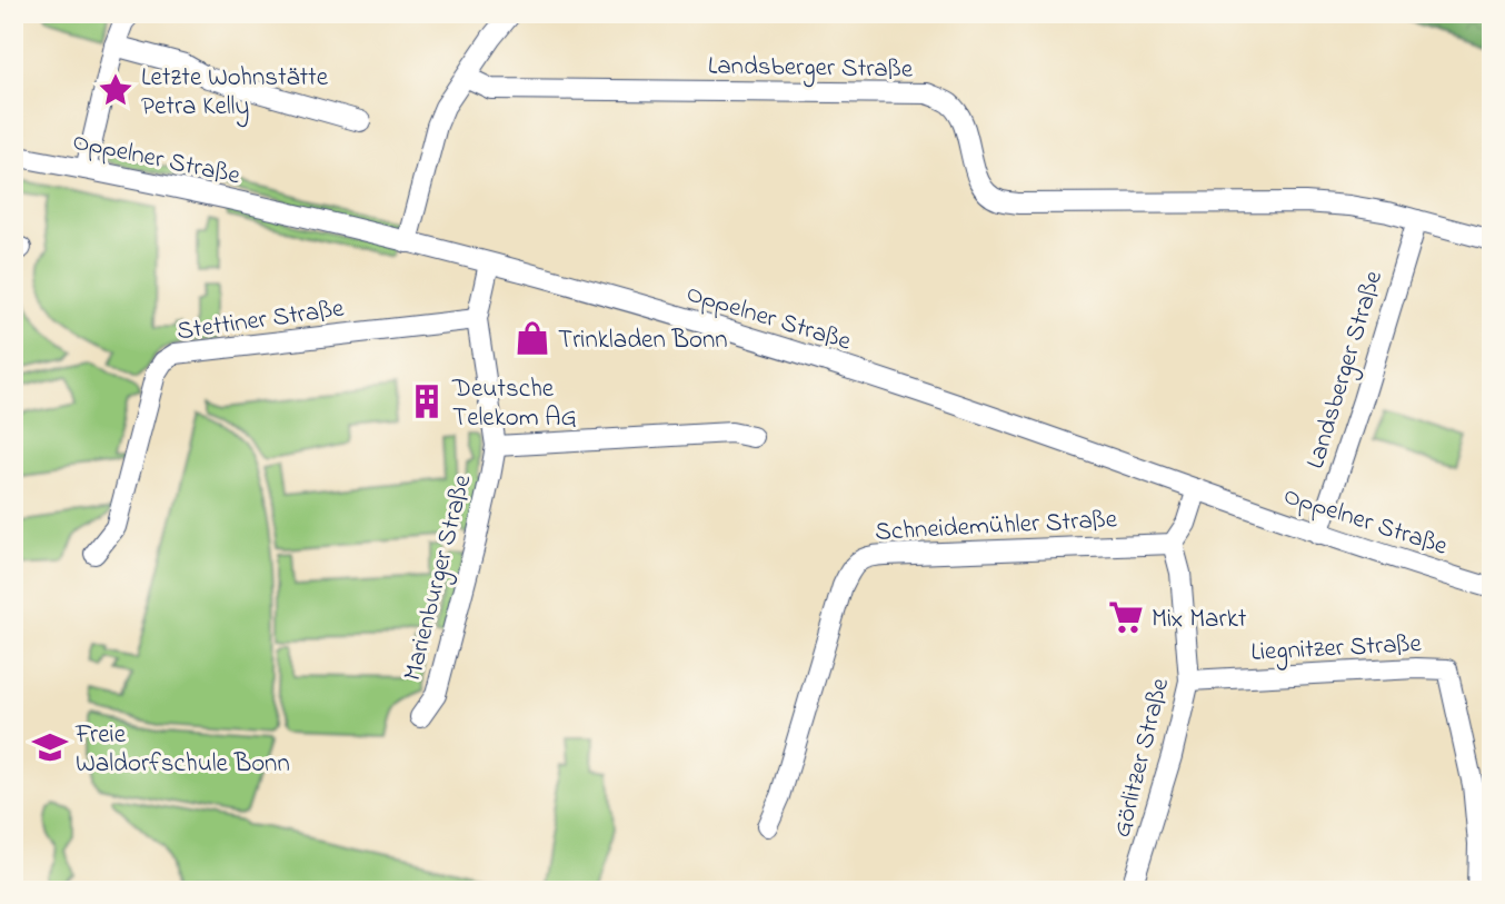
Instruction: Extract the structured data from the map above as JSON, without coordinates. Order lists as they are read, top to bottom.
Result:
{
  "streets": {
    "street": [
      "Landsberger Straße",
      "Oppelner Straße",
      "Stettiner Straße",
      "Schneidemühler Straße",
      "Marienburger Straße",
      "Liegnitzer Straße",
      "Görlitzer Straße"
    ]
  },
  "crossings": [
    ["Landsberger Straße", "Oppelner Straße"],
    ["Oppelner Straße", "Marienburger Straße"],
    ["Stettiner Straße", "Marienburger Straße"],
    ["Schneidemühler Straße", "Görlitzer Straße"],
    ["Liegnitzer Straße", "Görlitzer Straße"]
  ],
  "places": {
    "place": ["Letzte Wohnstätte Petra Kelly"],
    "shop": ["Trinkladen Bonn"],
    "building": ["Deutsche Telekom AG"],
    "supermarket": ["Mix Markt"],
    "school or university": ["Freie Waldorfschule Bonn"]
  }
}
